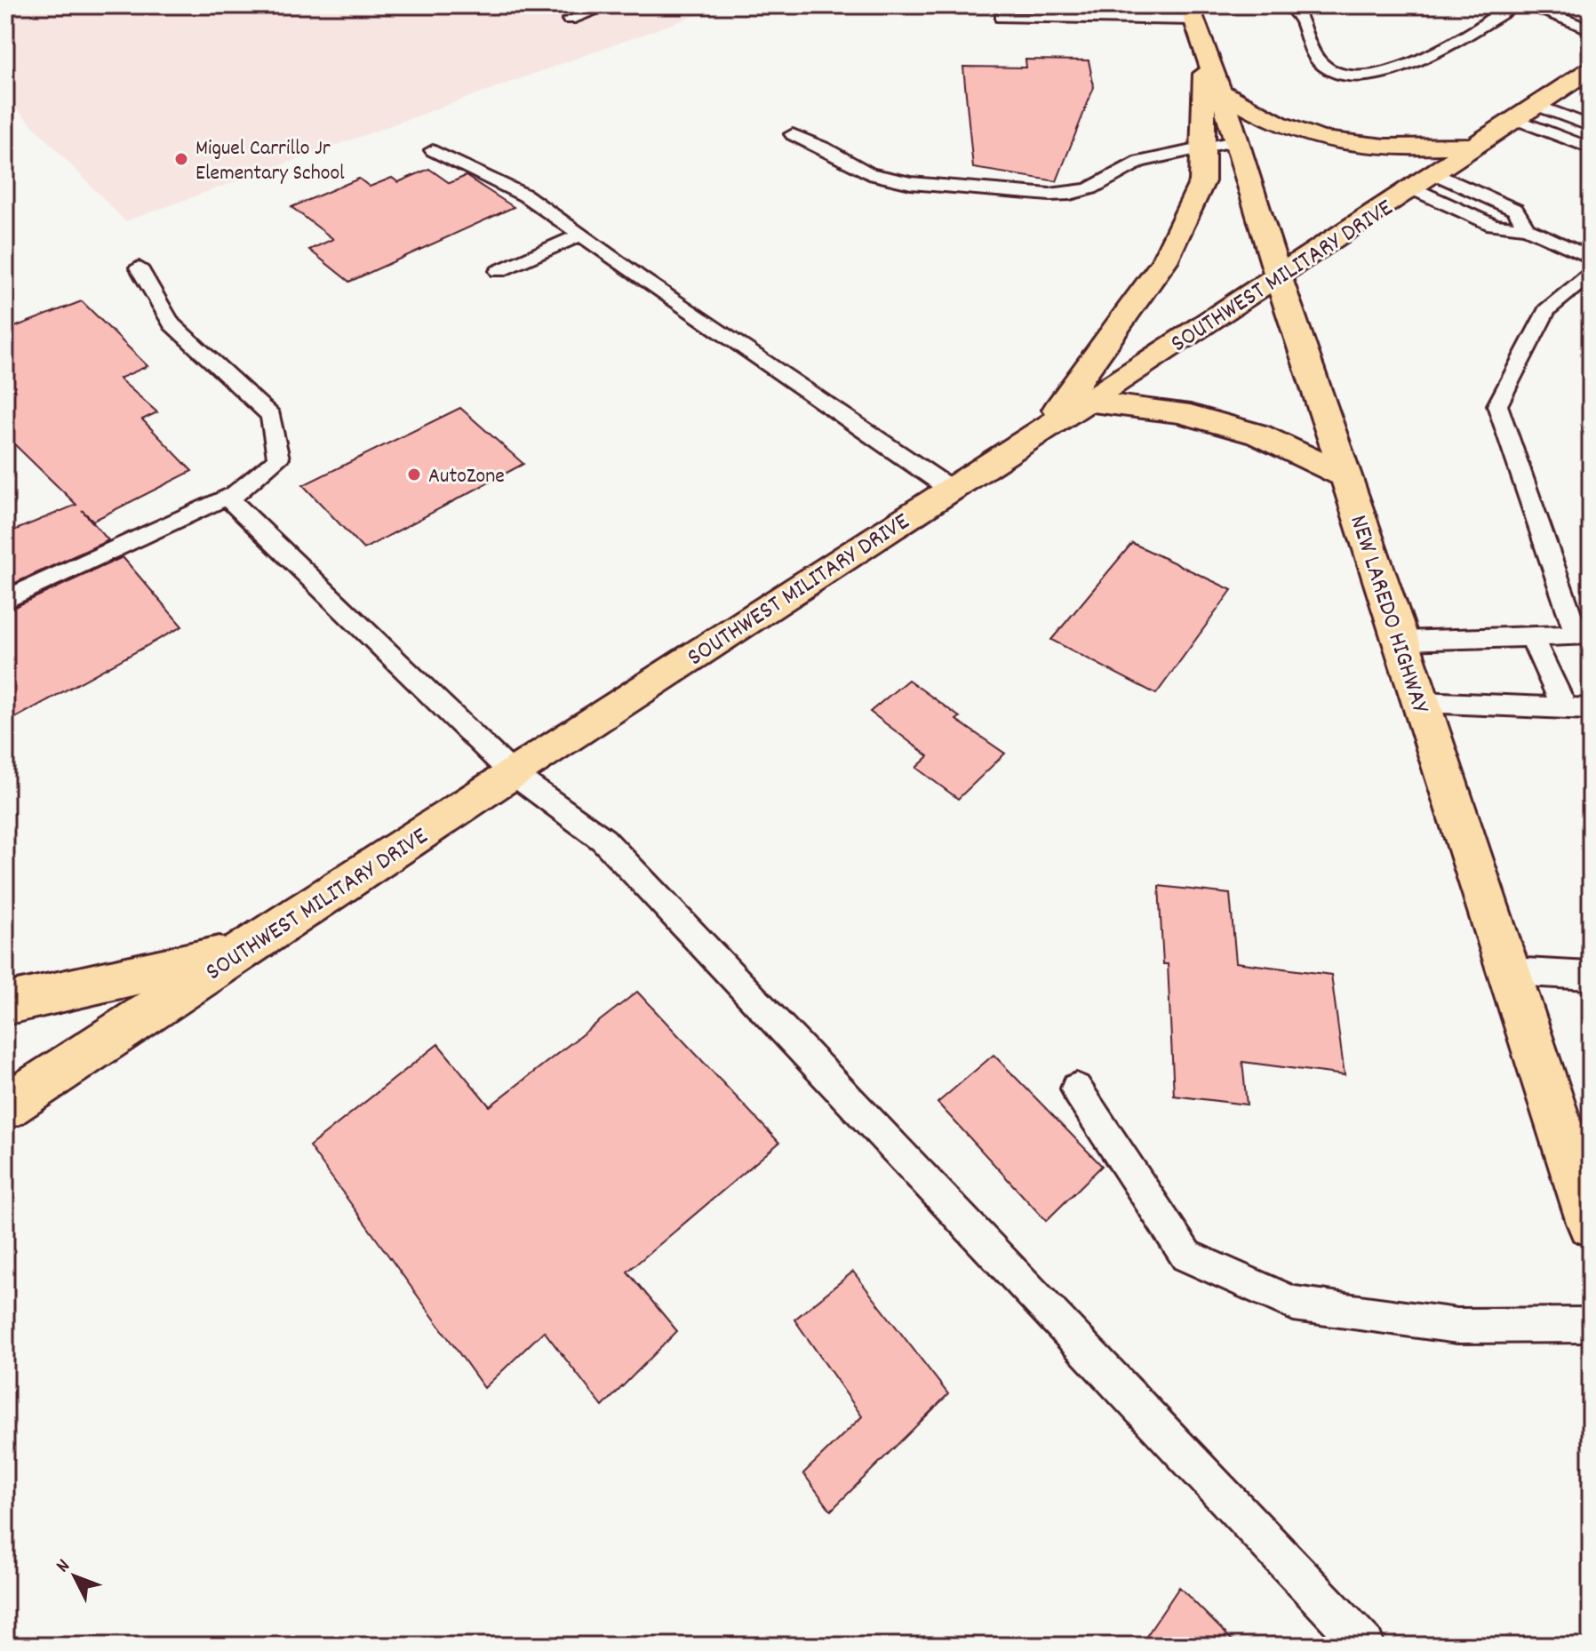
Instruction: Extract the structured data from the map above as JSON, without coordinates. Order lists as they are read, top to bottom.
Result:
{
  "streets": {
    "main road": ["SOUTHWEST MILITARY DRIVE", "NEW LAREDO HIGHWAY"]
  },
  "crossings": [
    ["SOUTHWEST MILITARY DRIVE", "NEW LAREDO HIGHWAY"]
  ],
  "places": ["Miguel Carrillo Jr Elementary School", "AutoZone"],
  "north": "top left"
}
